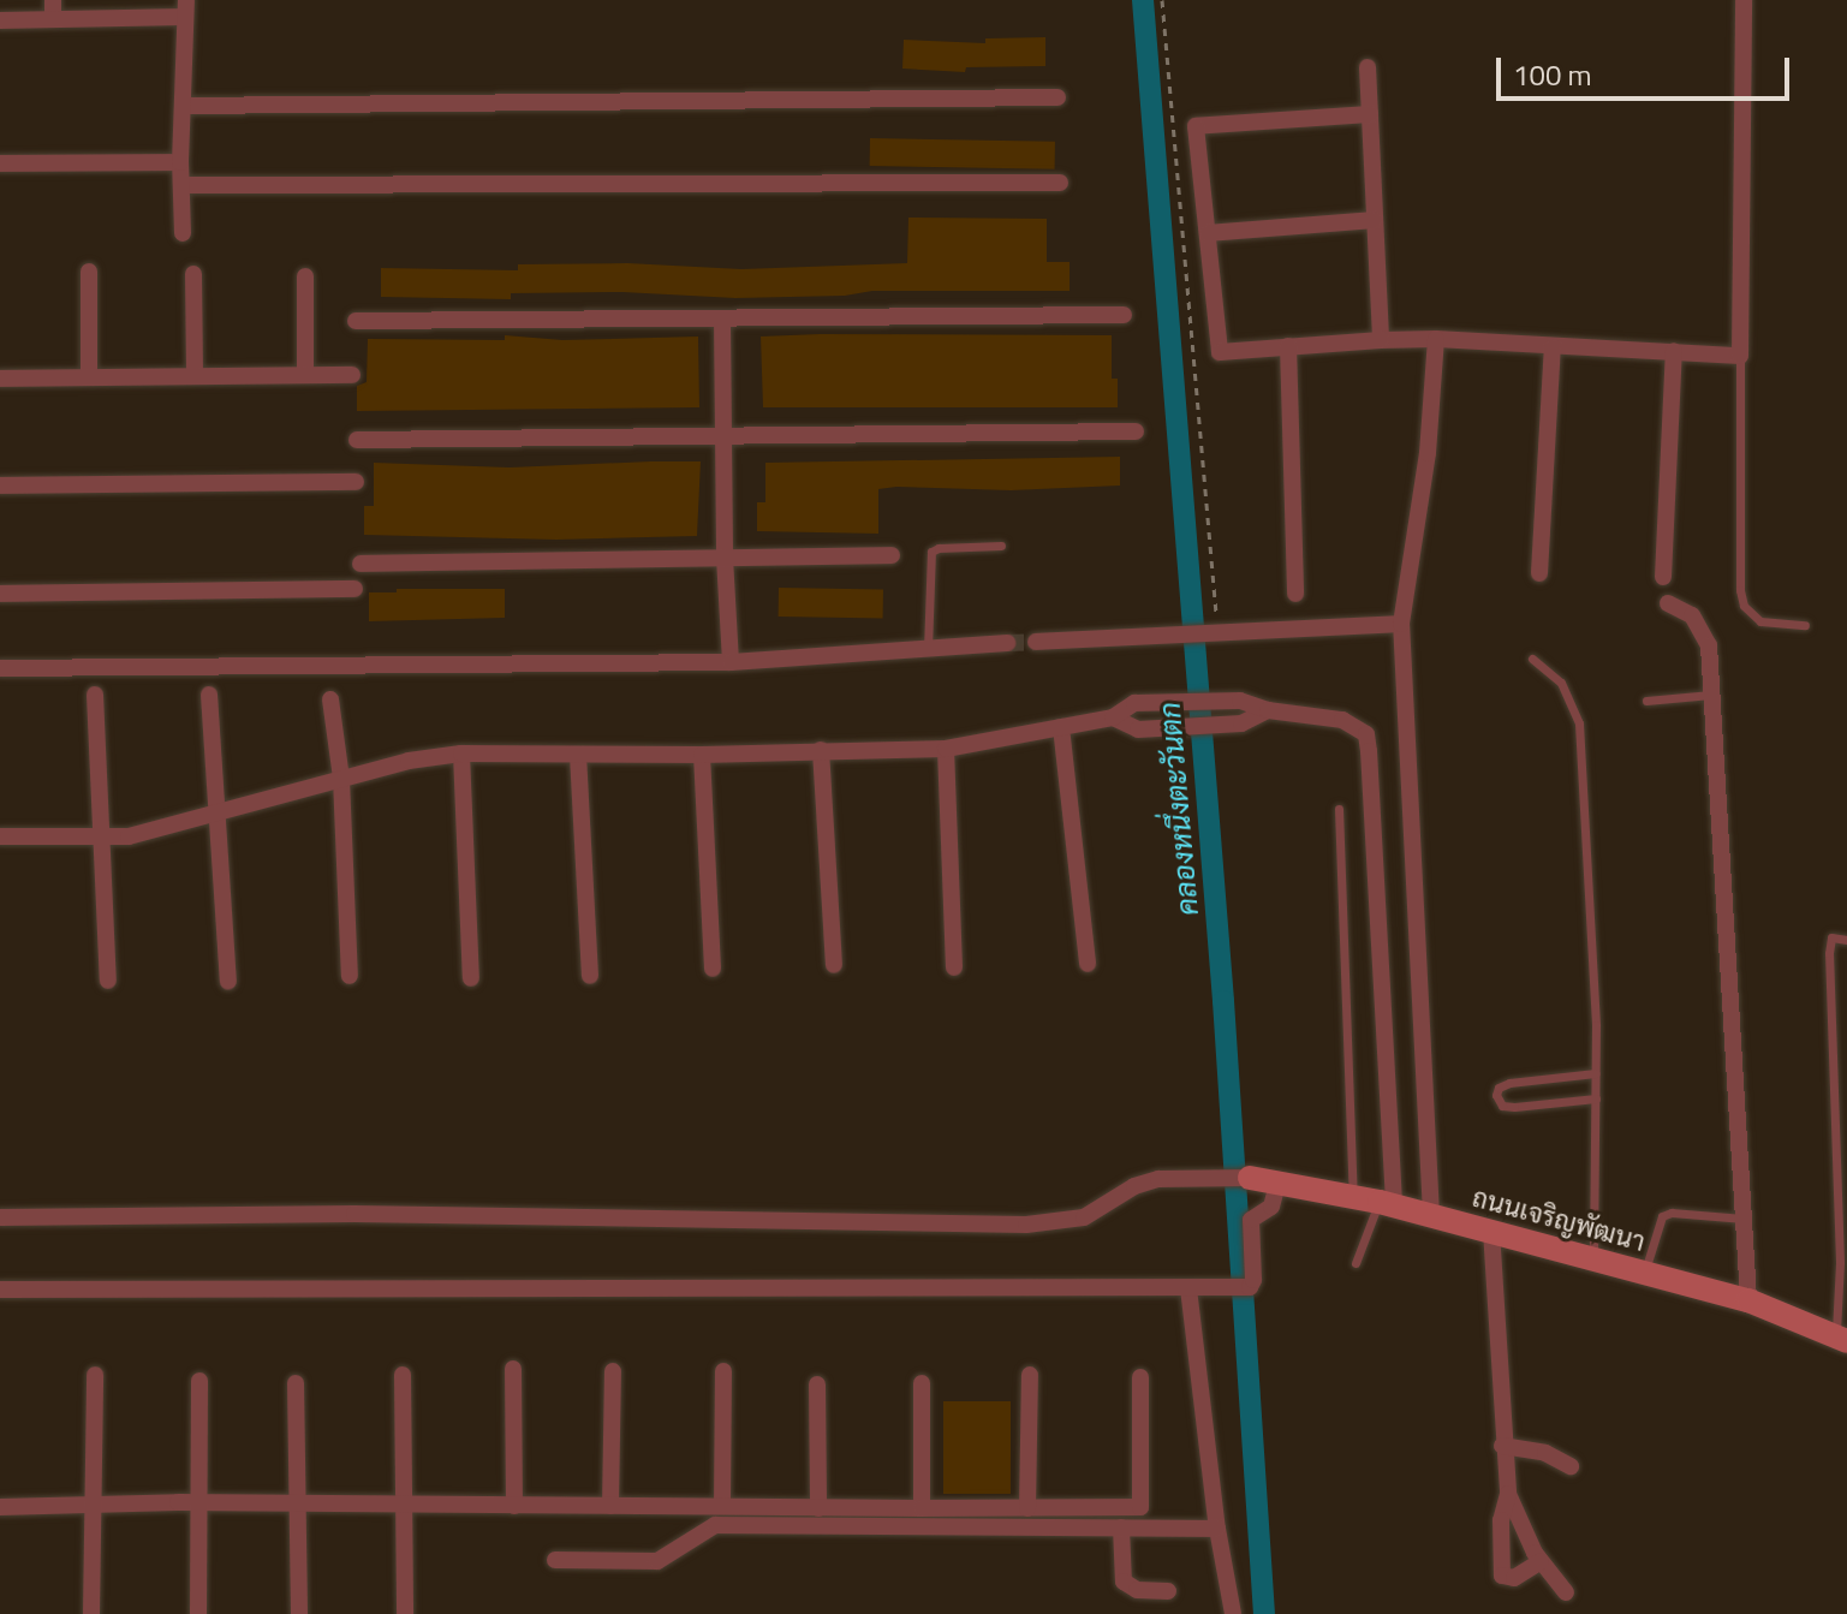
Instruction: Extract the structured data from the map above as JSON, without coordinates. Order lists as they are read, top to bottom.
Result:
{
  "streets": {
    "street": ["ถนนเจริญพัฒนา"]
  },
  "water": ["คลองหนึ่งตะวันตก"],
  "scale_bar": "100 m"
}
